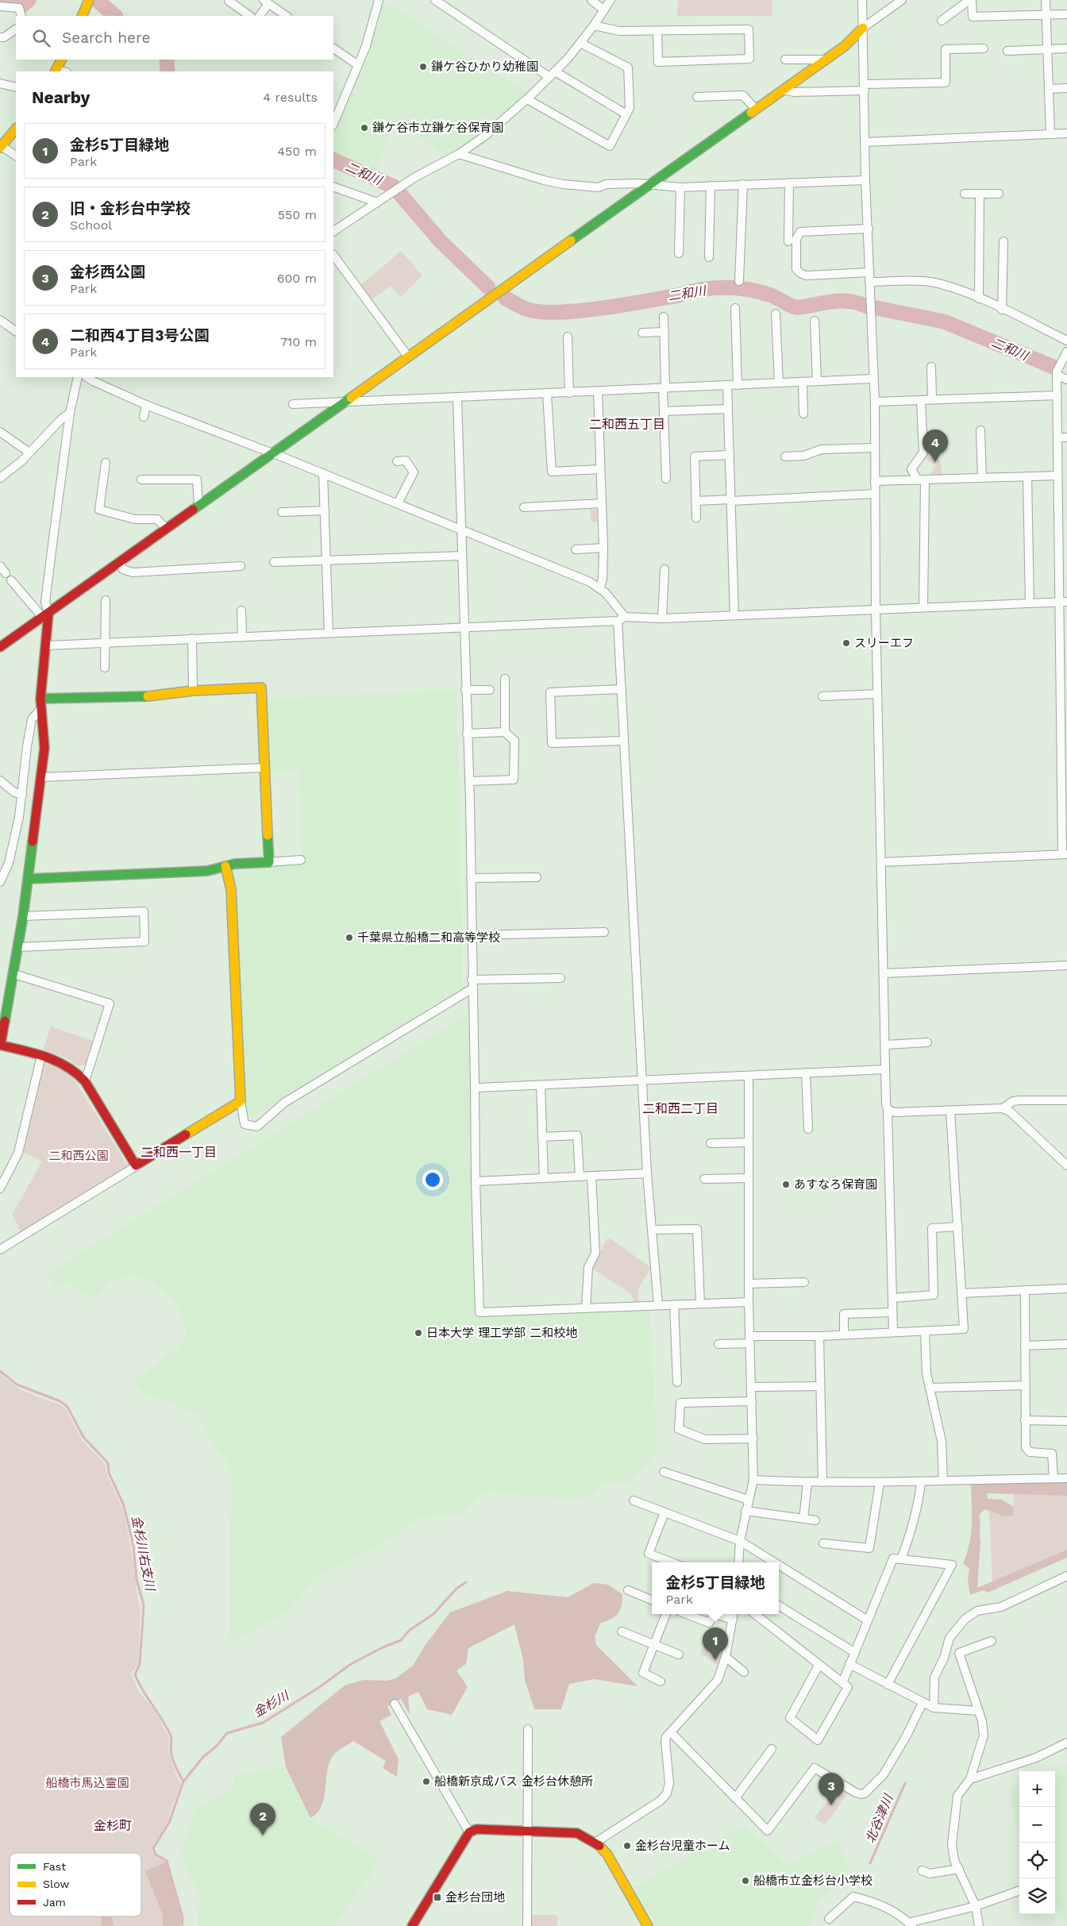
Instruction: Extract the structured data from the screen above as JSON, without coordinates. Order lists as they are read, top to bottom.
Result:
{
  "districts": [
    "二和西五丁目",
    "二和西二丁目",
    "二和西一丁目",
    "金杉町"
  ],
  "water": [
    "二和川",
    "金杉川右支川",
    "金杉川",
    "北谷津川"
  ],
  "parks": ["二和西公園", "船橋市馬込霊園"],
  "places": {
    "other": [
      "鎌ケ谷ひかり幼稚園",
      "鎌ケ谷市立鎌ケ谷保育園",
      "スリーエフ",
      "千葉県立船橋二和高等学校",
      "あすなろ保育園",
      "日本大学 理工学部 二和校地",
      "船橋新京成バス 金杉台休憩所",
      "金杉台児童ホーム",
      "船橋市立金杉台小学校"
    ],
    "transit": ["金杉台団地"]
  },
  "legend": ["Fast", "Slow", "Jam"],
  "page": {
    "search": "Search here",
    "heading": ["Nearby", "4 results"],
    "list": [
      {
        "mark": "1",
        "name": "金杉5丁目緑地",
        "note": "Park",
        "value": "450 m"
      },
      {
        "mark": "2",
        "name": "旧・金杉台中学校",
        "note": "School",
        "value": "550 m"
      },
      {
        "mark": "3",
        "name": "金杉西公園",
        "note": "Park",
        "value": "600 m"
      },
      {
        "mark": "4",
        "name": "二和西4丁目3号公園",
        "note": "Park",
        "value": "710 m"
      }
    ],
    "pins": [
      "4",
      "1",
      "3",
      "2"
    ],
    "popup": ["金杉5丁目緑地", "Park"],
    "map_buttons": ["+", "−"]
  }
}
